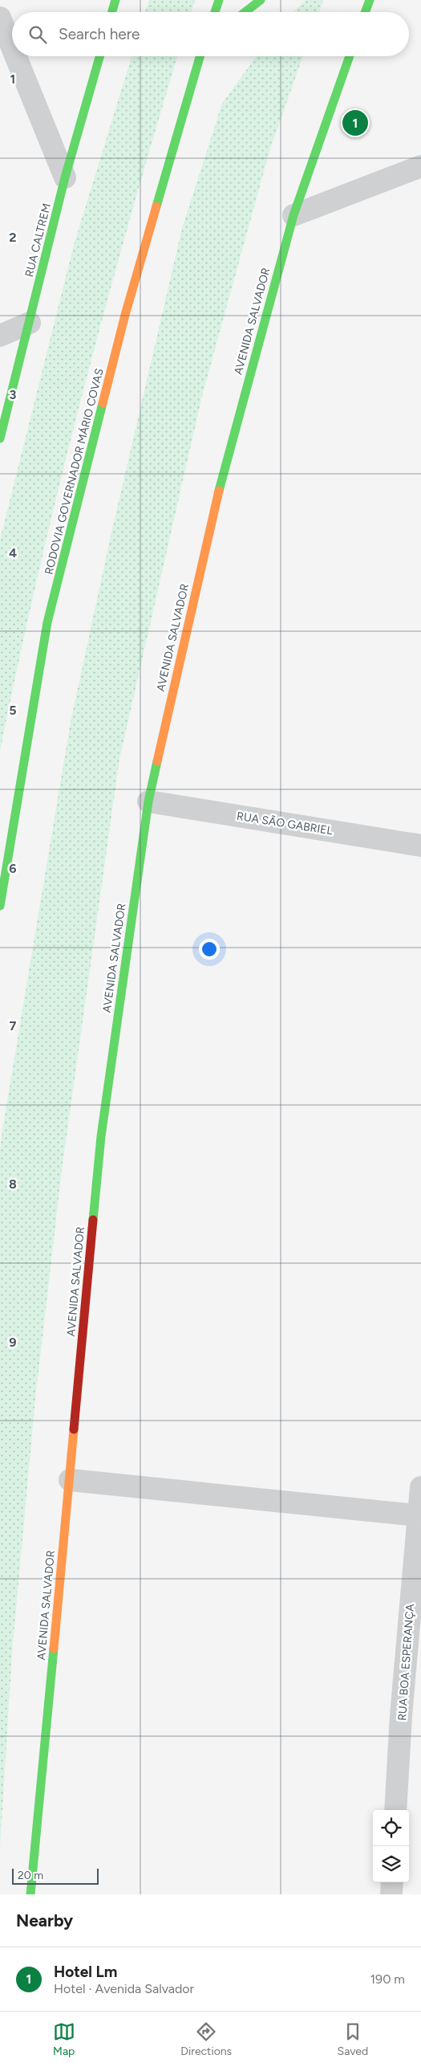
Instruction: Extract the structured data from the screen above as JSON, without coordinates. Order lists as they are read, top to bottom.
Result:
{
  "streets": {
    "main road": ["RUA CALTREM", "AVENIDA SALVADOR", "RODOVIA GOVERNADOR MÁRIO COVAS"],
    "street": ["RUA SÃO GABRIEL", "RUA BOA ESPERANÇA"]
  },
  "crossings": [
    ["AVENIDA SALVADOR", "RUA SÃO GABRIEL"]
  ],
  "scale_bar": "20 m",
  "page": {
    "search": "Search here",
    "pins": "1",
    "scale": "20 m",
    "heading": "Nearby",
    "list": [
      {
        "mark": "1",
        "name": "Hotel Lm",
        "note": "Hotel · Avenida Salvador",
        "value": "190 m"
      }
    ],
    "nav": ["Map", "Directions", "Saved"]
  },
  "grid": {
    "rows": [
      "1",
      "2",
      "3",
      "4",
      "5",
      "6",
      "7",
      "8",
      "9"
    ]
  }
}
